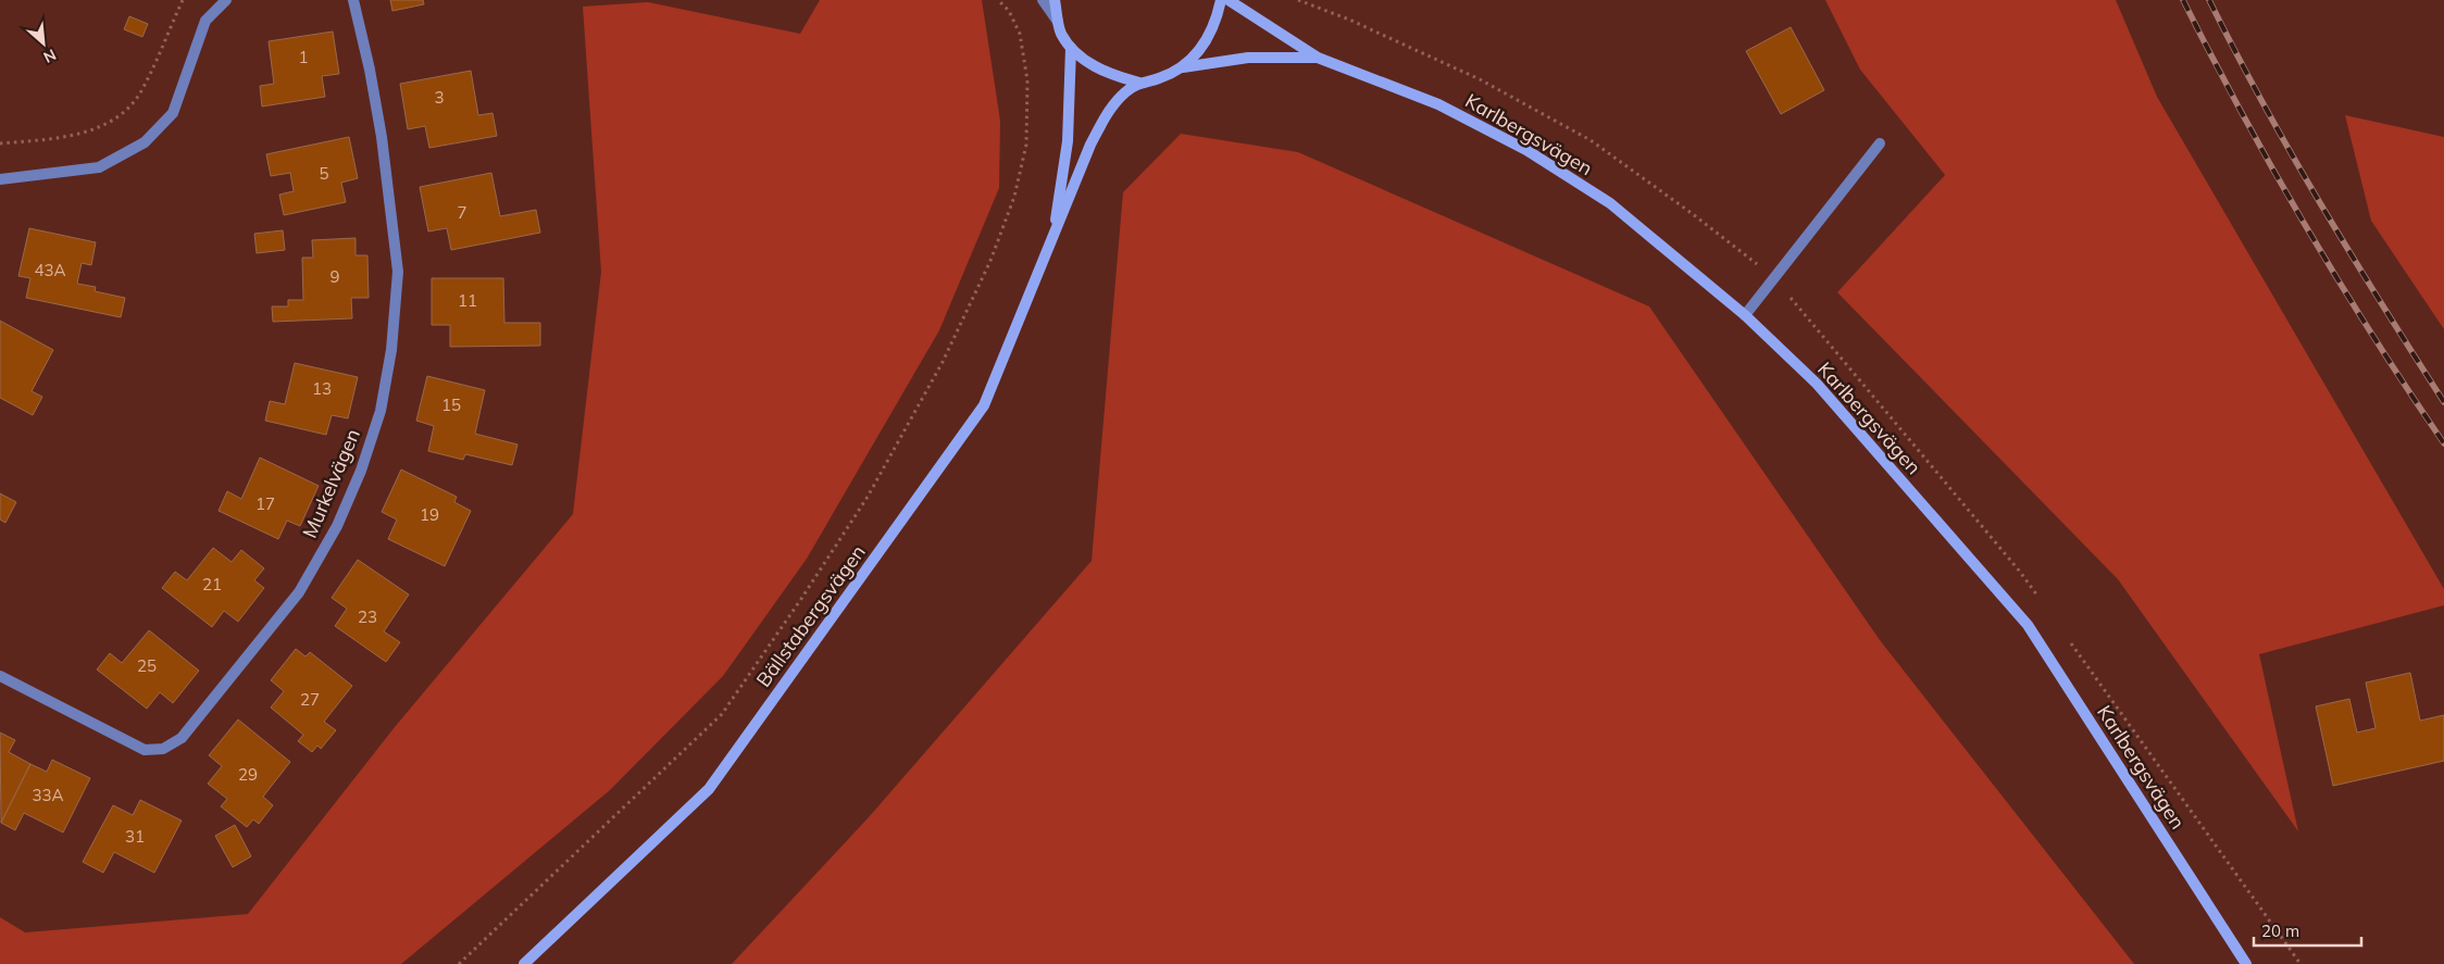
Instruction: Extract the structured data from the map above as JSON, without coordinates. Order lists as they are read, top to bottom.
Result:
{
  "streets": {
    "street": ["Karlbergsvägen", "Murkelvägen", "Bällstabergsvägen"]
  },
  "crossings": [
    ["Karlbergsvägen", "Bällstabergsvägen"]
  ],
  "house_numbers": [
    "1",
    "3",
    "5",
    "7",
    "43A",
    "9",
    "11",
    "13",
    "15",
    "17",
    "19",
    "21",
    "23",
    "25",
    "27",
    "29",
    "33A",
    "31"
  ],
  "scale_bar": "20 m",
  "north": "bottom right"
}
